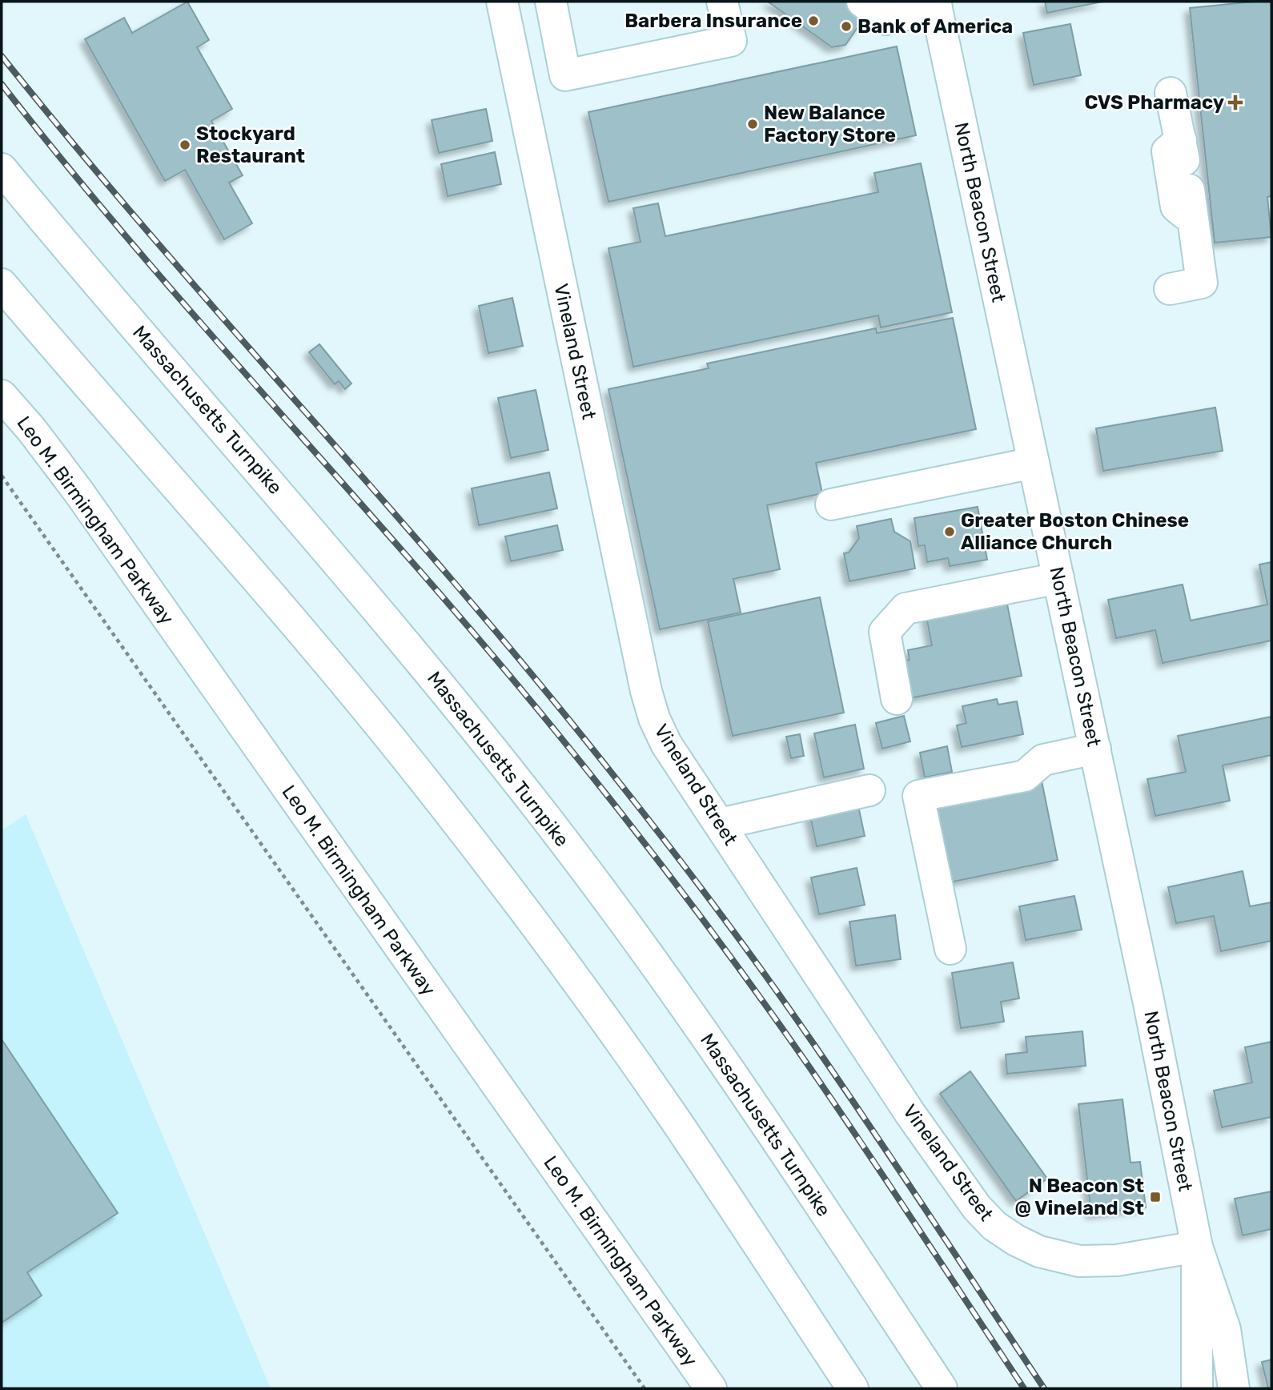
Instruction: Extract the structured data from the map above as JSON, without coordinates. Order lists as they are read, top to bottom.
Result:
{
  "streets": {
    "main road": [
      "North Beacon Street",
      "Vineland Street",
      "Massachusetts Turnpike",
      "Leo M. Birmingham Parkway"
    ]
  },
  "crossings": [
    ["North Beacon Street", "Vineland Street"]
  ],
  "places": {
    "other": [
      "Barbera Insurance",
      "Bank of America",
      "New Balance Factory Store",
      "Stockyard Restaurant",
      "Greater Boston Chinese Alliance Church"
    ],
    "health": ["CVS Pharmacy"],
    "transit": ["N Beacon St @ Vineland St"]
  }
}
